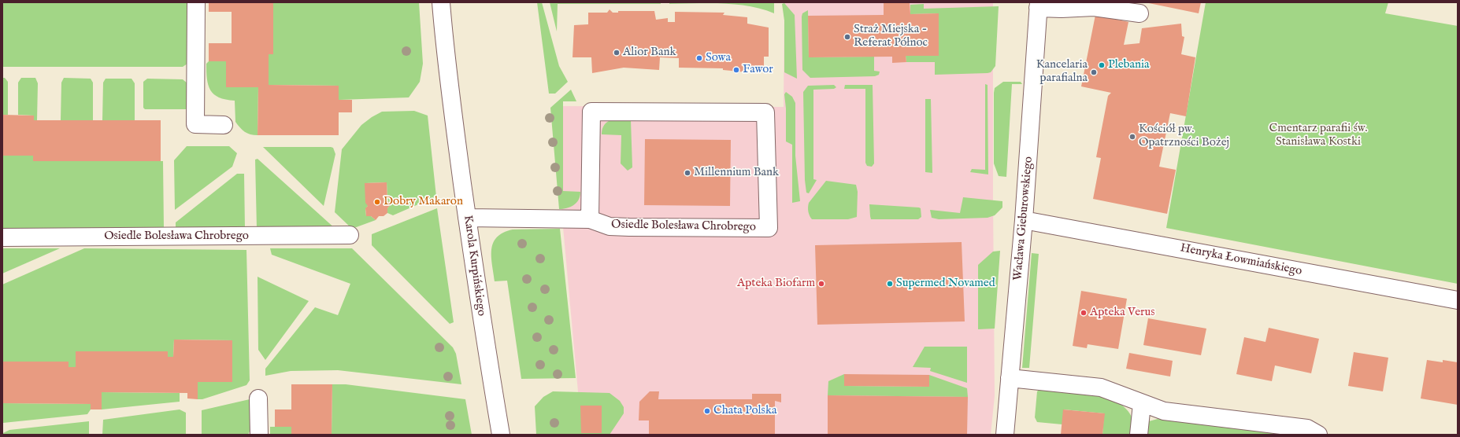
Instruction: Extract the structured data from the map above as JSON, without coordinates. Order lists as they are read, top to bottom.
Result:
{
  "streets": {
    "street": [
      "Wacława Gieburowskiego",
      "Osiedle Bolesława Chrobrego",
      "Henryka Łowmiańskiego",
      "Karola Kurpińskiego"
    ]
  },
  "crossings": [
    ["Wacława Gieburowskiego", "Henryka Łowmiańskiego"],
    ["Osiedle Bolesława Chrobrego", "Karola Kurpińskiego"]
  ],
  "parks": ["Cmentarz parafii św. Stanisława Kostki"],
  "places": [
    "Straż Miejska - Referat Północ",
    "Alior Bank",
    "Sowa",
    "Plebania",
    "Fawor",
    "Kancelaria parafialna",
    "Kościół pw. Opatrzności Bożej",
    "Millennium Bank",
    "Dobry Makaron",
    "Apteka Biofarm",
    "Supermed Novamed",
    "Apteka Verus",
    "Chata Polska"
  ]
}
